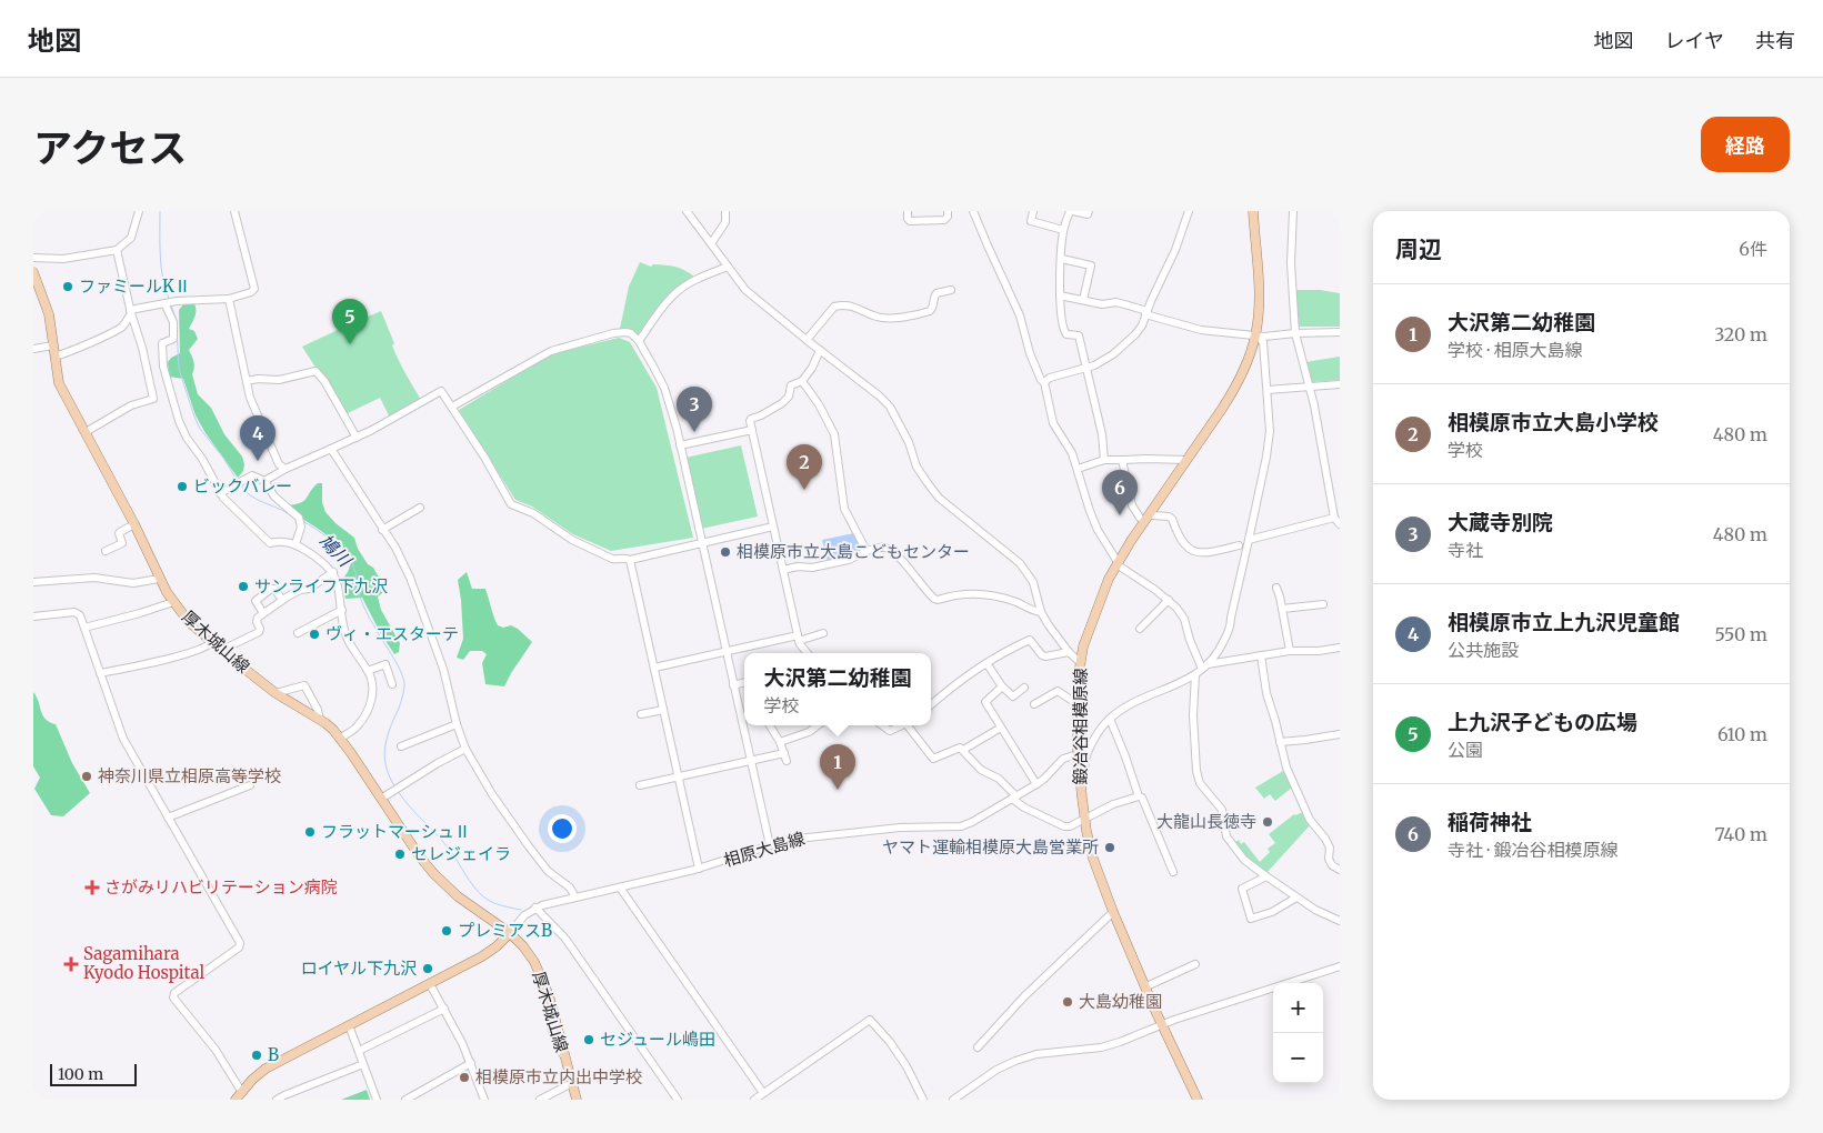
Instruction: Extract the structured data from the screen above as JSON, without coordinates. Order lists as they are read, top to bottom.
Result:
{
  "streets": {
    "main road": ["厚木城山線", "鍛冶谷相模原線"],
    "street": ["相原大島線"]
  },
  "crossings": [
    ["厚木城山線", "相原大島線"],
    ["鍛冶谷相模原線", "相原大島線"]
  ],
  "water": ["鳩川"],
  "places": {
    "other": [
      "ファミールKⅡ",
      "ビックバレー",
      "相模原市立大島こどもセンター",
      "サンライフ下九沢",
      "ヴィ・エスターテ",
      "神奈川県立相原高等学校",
      "大龍山長徳寺",
      "フラットマーシュⅡ",
      "ヤマト運輸相模原大島営業所",
      "セレジェイラ",
      "プレミアスB",
      "ロイヤル下九沢",
      "大島幼稚園",
      "セジュール嶋田",
      "B",
      "相模原市立内出中学校"
    ],
    "health": ["さがみリハビリテーション病院", "Sagamihara Kyodo Hospital"]
  },
  "scale_bar": "100 m",
  "page": {
    "header": "地図",
    "nav": ["地図", "レイヤ", "共有"],
    "title": "アクセス",
    "buttons": "経路",
    "heading": ["周辺", "6件"],
    "list": [
      {
        "mark": "1",
        "name": "大沢第二幼稚園",
        "note": "学校 · 相原大島線",
        "value": "320 m"
      },
      {
        "mark": "2",
        "name": "相模原市立大島小学校",
        "note": "学校",
        "value": "480 m"
      },
      {
        "mark": "3",
        "name": "大蔵寺別院",
        "note": "寺社",
        "value": "480 m"
      },
      {
        "mark": "4",
        "name": "相模原市立上九沢児童館",
        "note": "公共施設",
        "value": "550 m"
      },
      {
        "mark": "5",
        "name": "上九沢子どもの広場",
        "note": "公園",
        "value": "610 m"
      },
      {
        "mark": "6",
        "name": "稲荷神社",
        "note": "寺社 · 鍛冶谷相模原線",
        "value": "740 m"
      }
    ],
    "pins": [
      "5",
      "3",
      "4",
      "2",
      "6",
      "1"
    ],
    "popup": ["大沢第二幼稚園", "学校"],
    "map_buttons": ["+", "−"],
    "scale": "100 m"
  }
}
